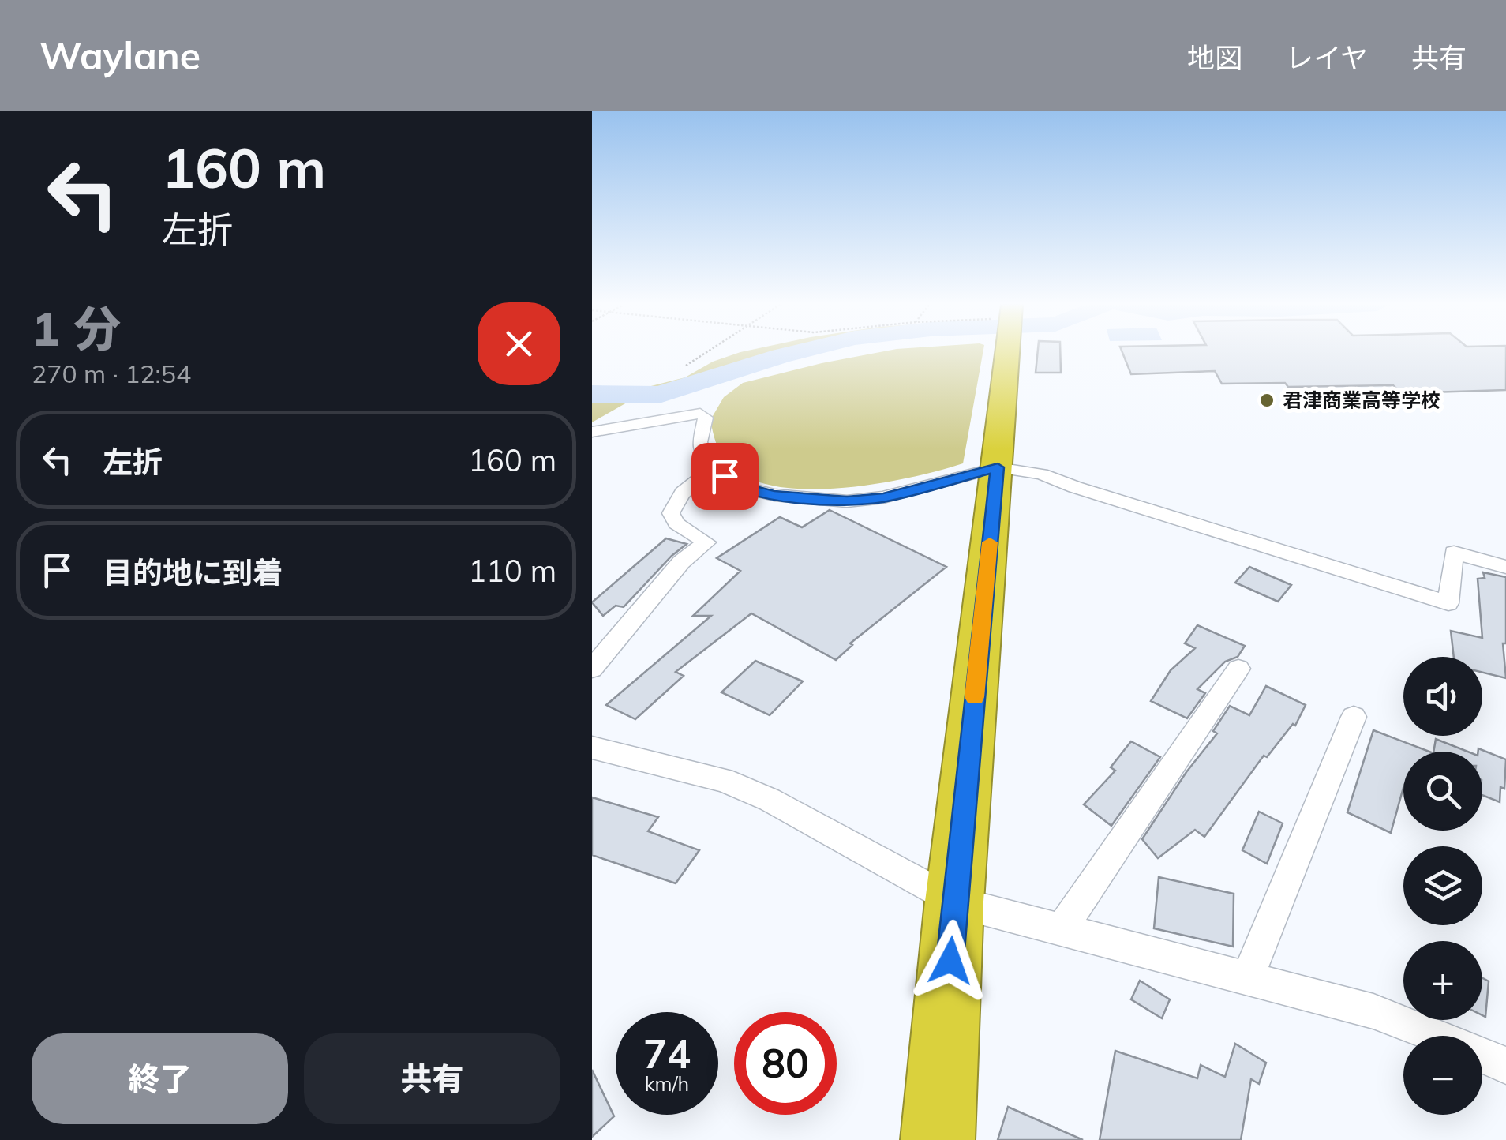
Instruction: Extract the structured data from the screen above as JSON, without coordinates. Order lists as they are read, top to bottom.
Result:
{
  "places": ["君津商業高等学校"],
  "page": {
    "header": "Waylane",
    "nav": ["地図", "レイヤ", "共有"],
    "turn": ["160 m", "左折"],
    "heading": ["1 分", "270 m · 12:54"],
    "list": [
      {
        "name": "左折",
        "value": "160 m"
      },
      {
        "name": "目的地に到着",
        "value": "110 m"
      }
    ],
    "map_buttons": ["+", "−"],
    "speed": "74 km/h",
    "limit": "80",
    "buttons": ["終了", "共有"]
  }
}
